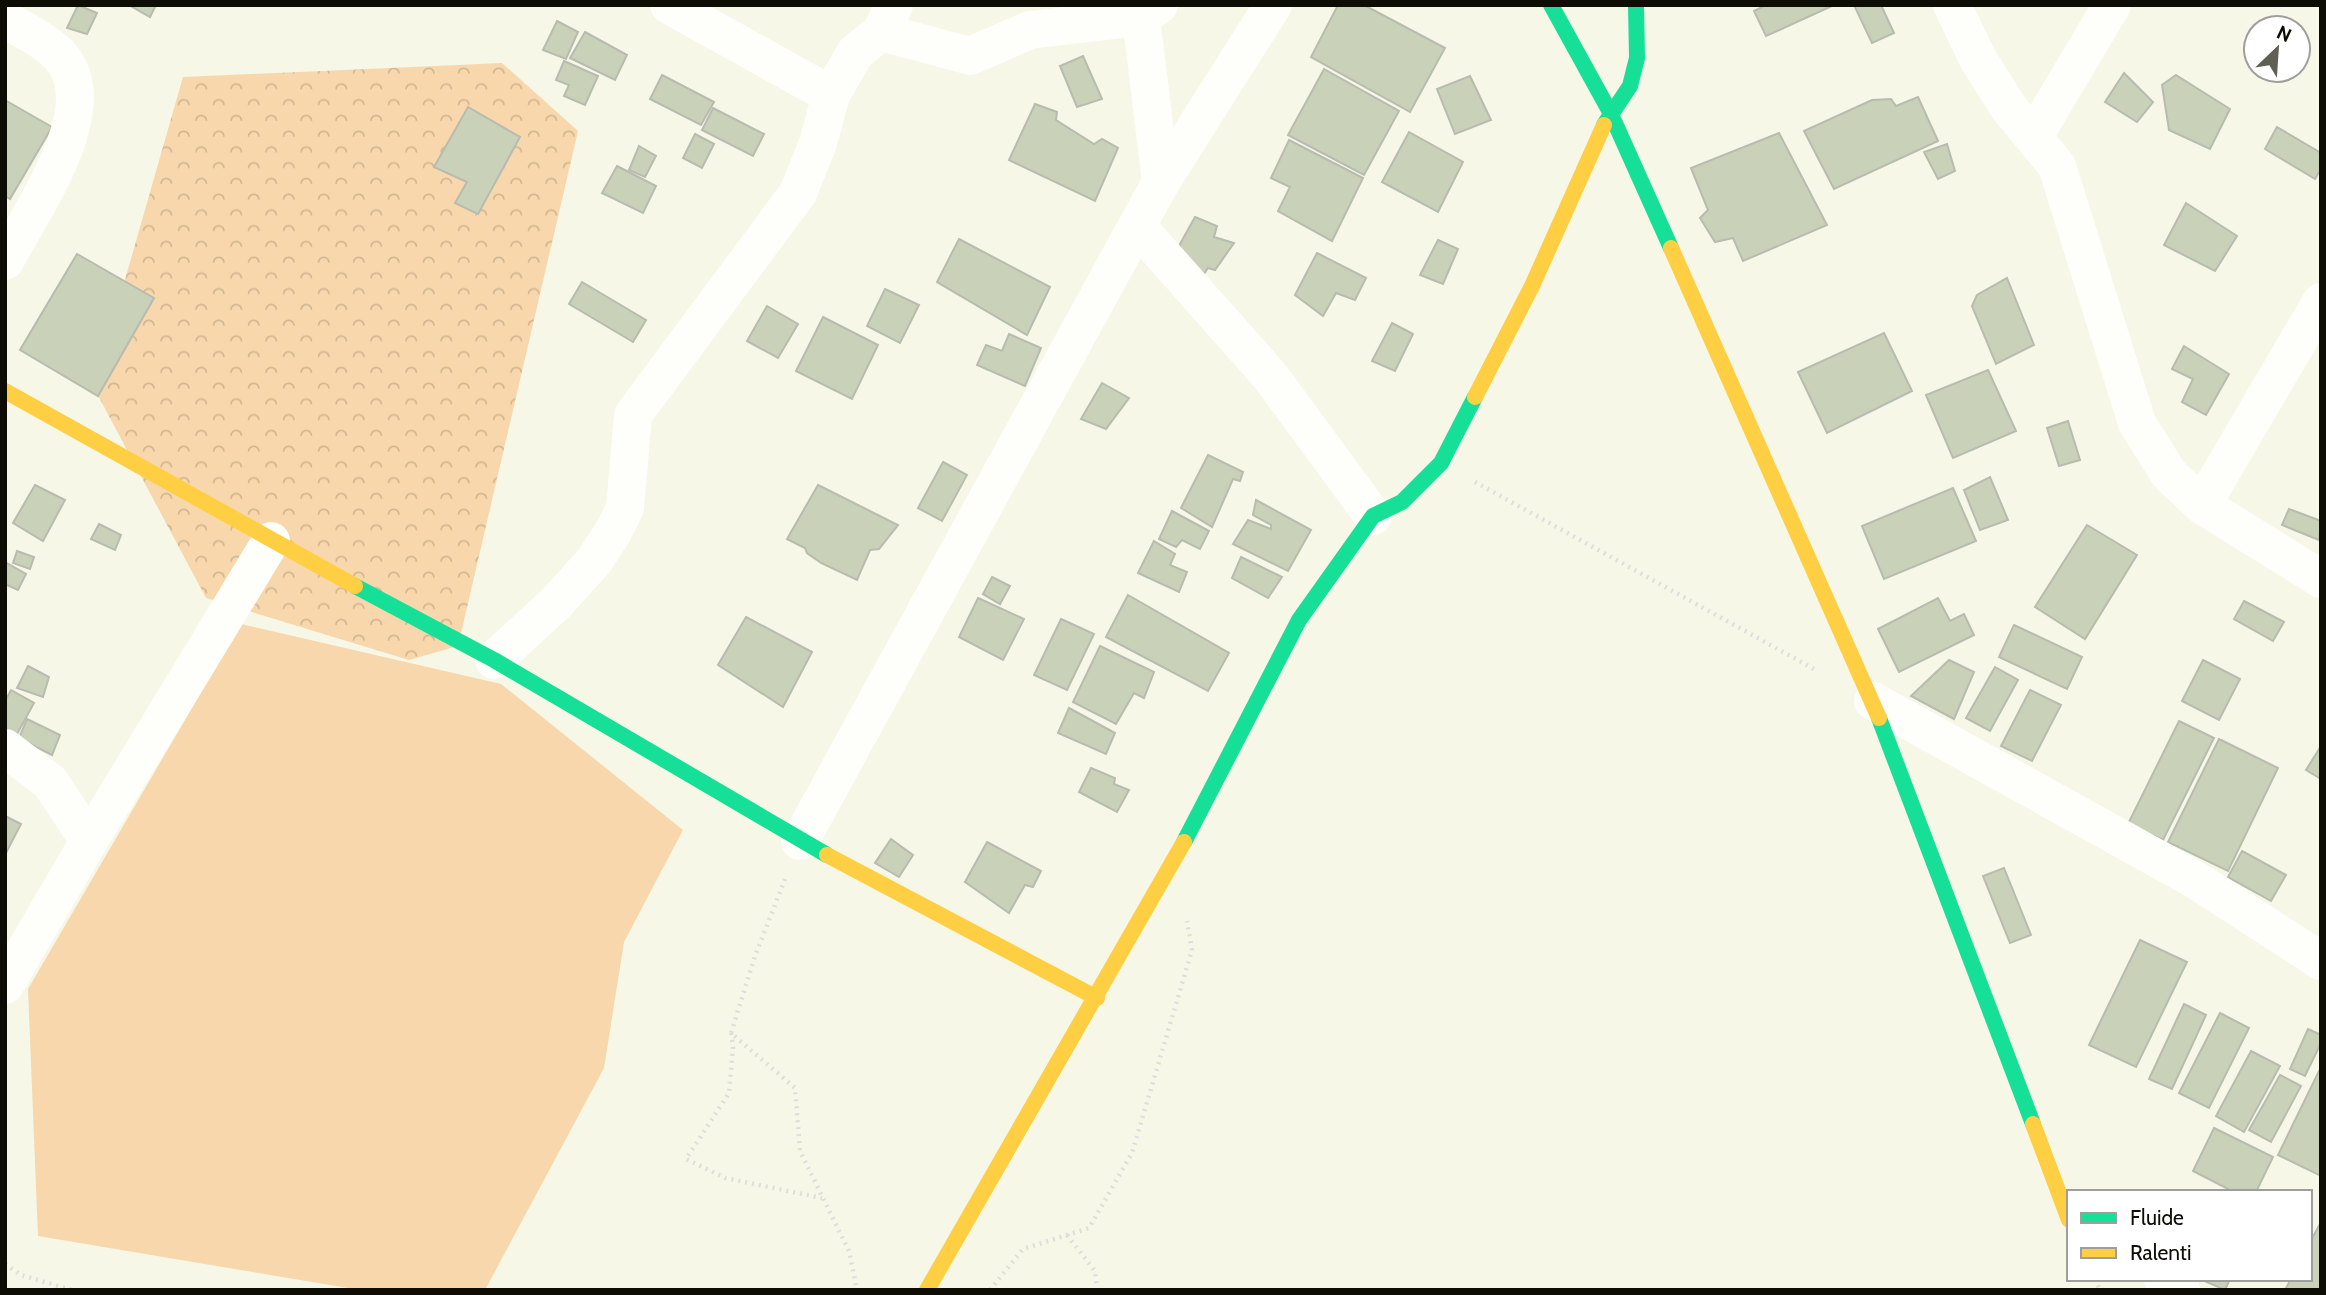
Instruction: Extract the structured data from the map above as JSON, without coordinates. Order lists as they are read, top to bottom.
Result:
{
  "legend": ["Fluide", "Ralenti"],
  "north": "top right"
}
